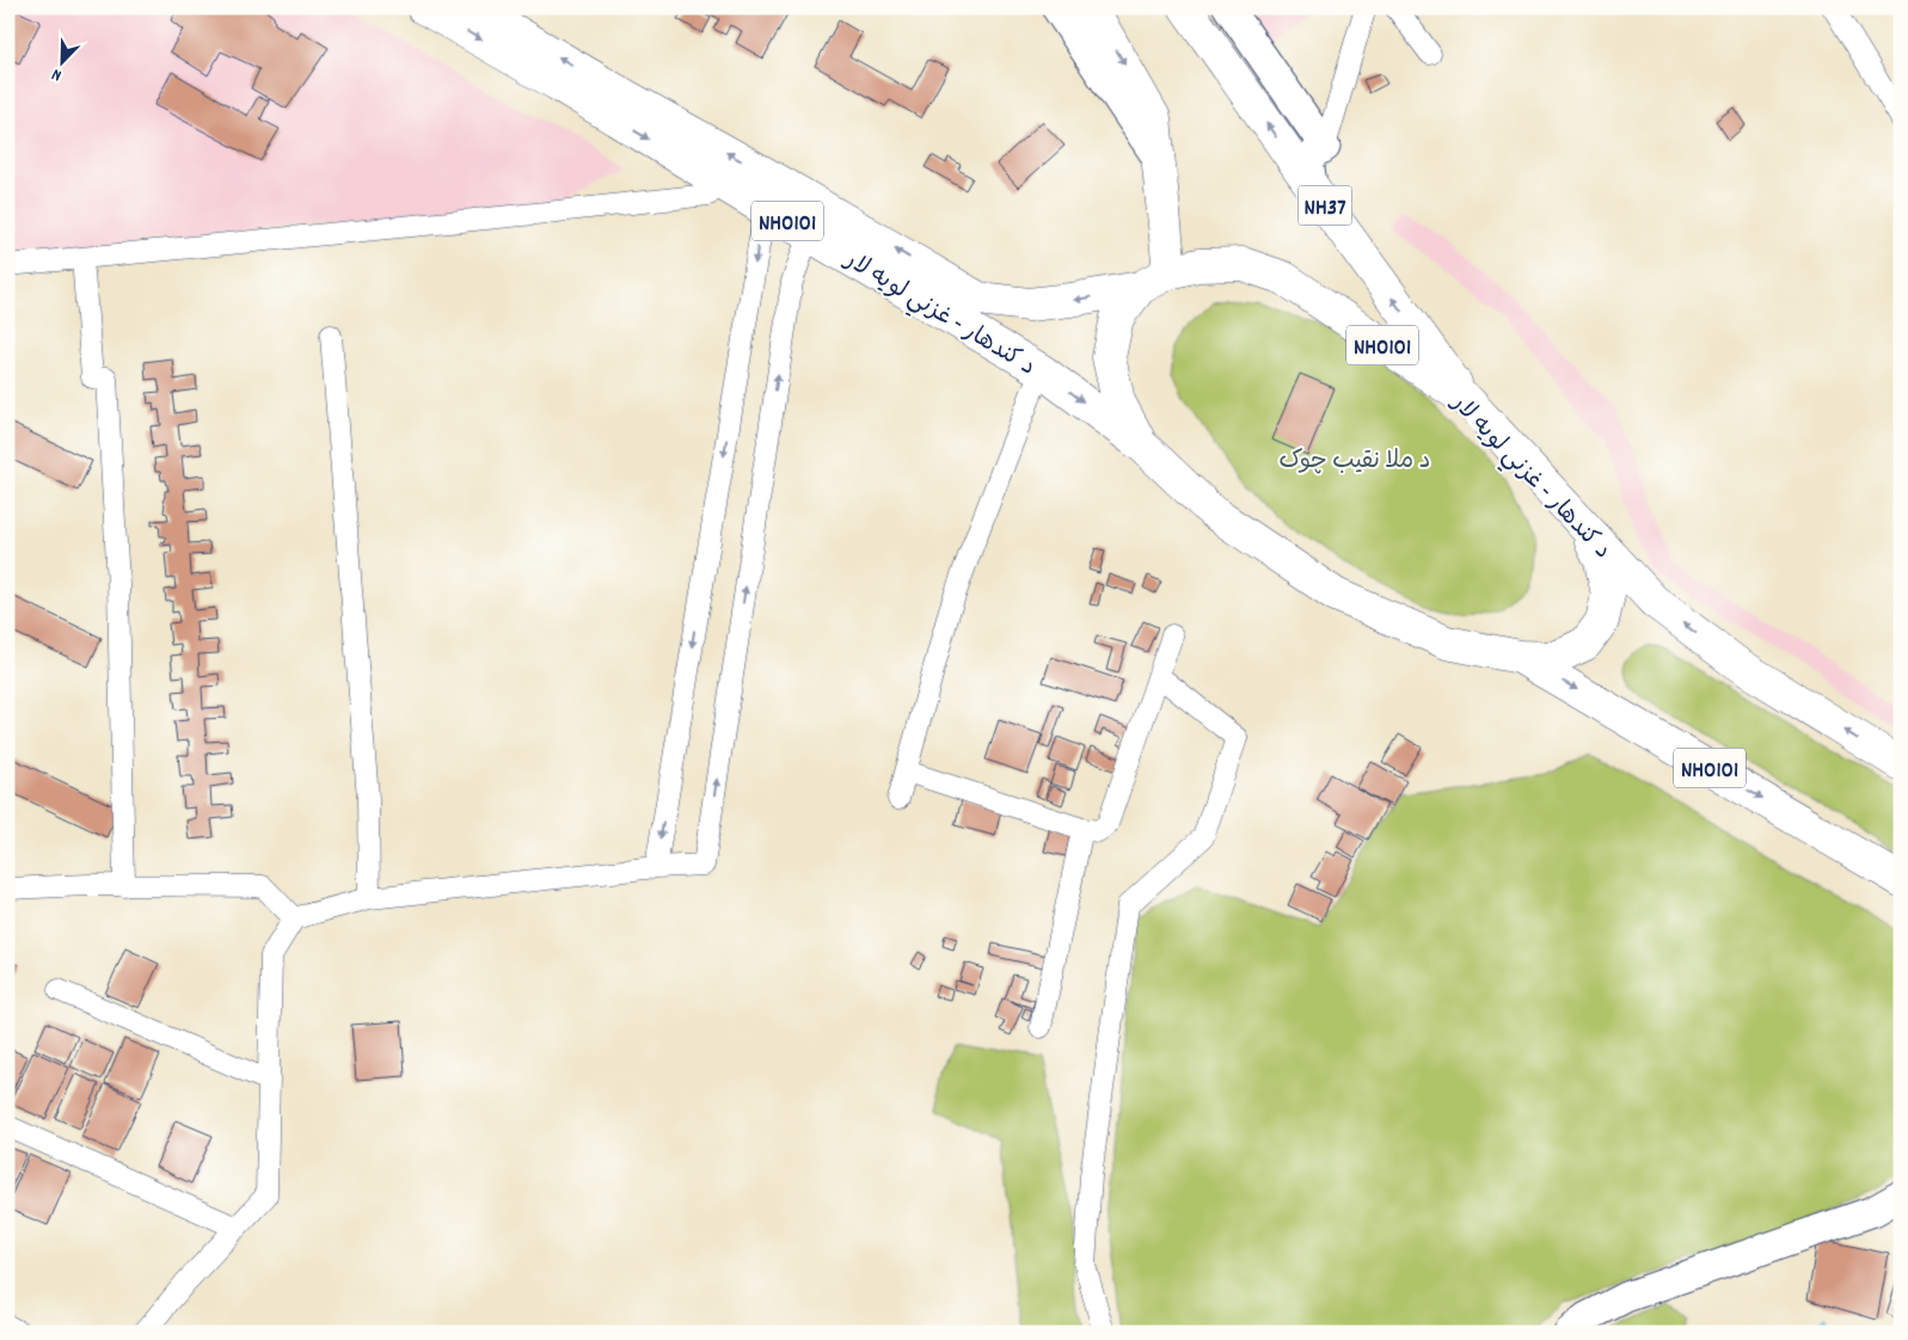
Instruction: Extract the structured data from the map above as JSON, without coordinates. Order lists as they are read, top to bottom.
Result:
{
  "streets": {
    "highway": ["NH37", "NH0101", "د کندهار - غزني لويه لار"]
  },
  "crossings": [
    ["NH37", "د کندهار - غزني لويه لار"],
    ["NH0101", "د کندهار - غزني لويه لار"]
  ],
  "parks": ["د ملا نقيب چوک"],
  "north": "bottom left"
}
